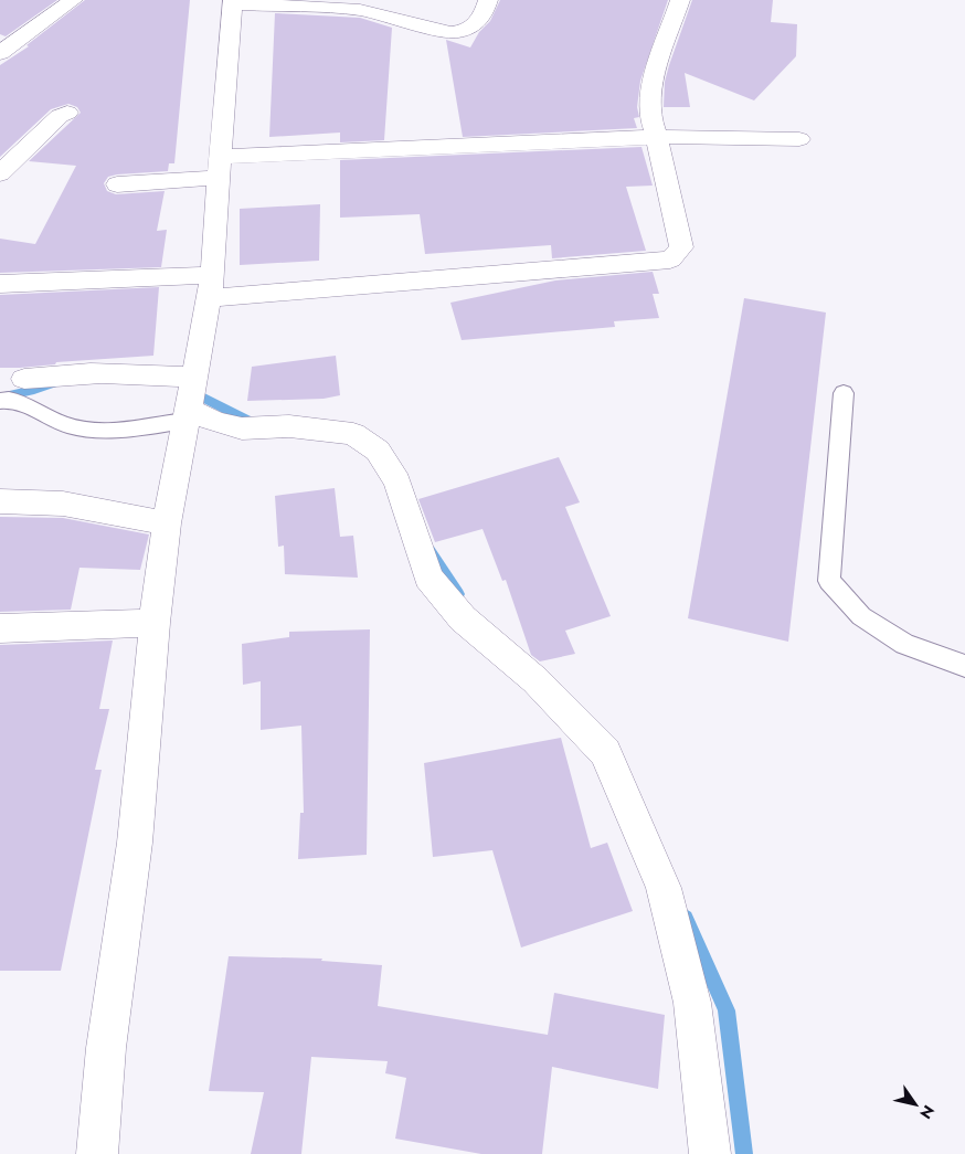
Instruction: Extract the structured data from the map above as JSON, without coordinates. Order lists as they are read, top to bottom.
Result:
{
  "north": "bottom right"
}
